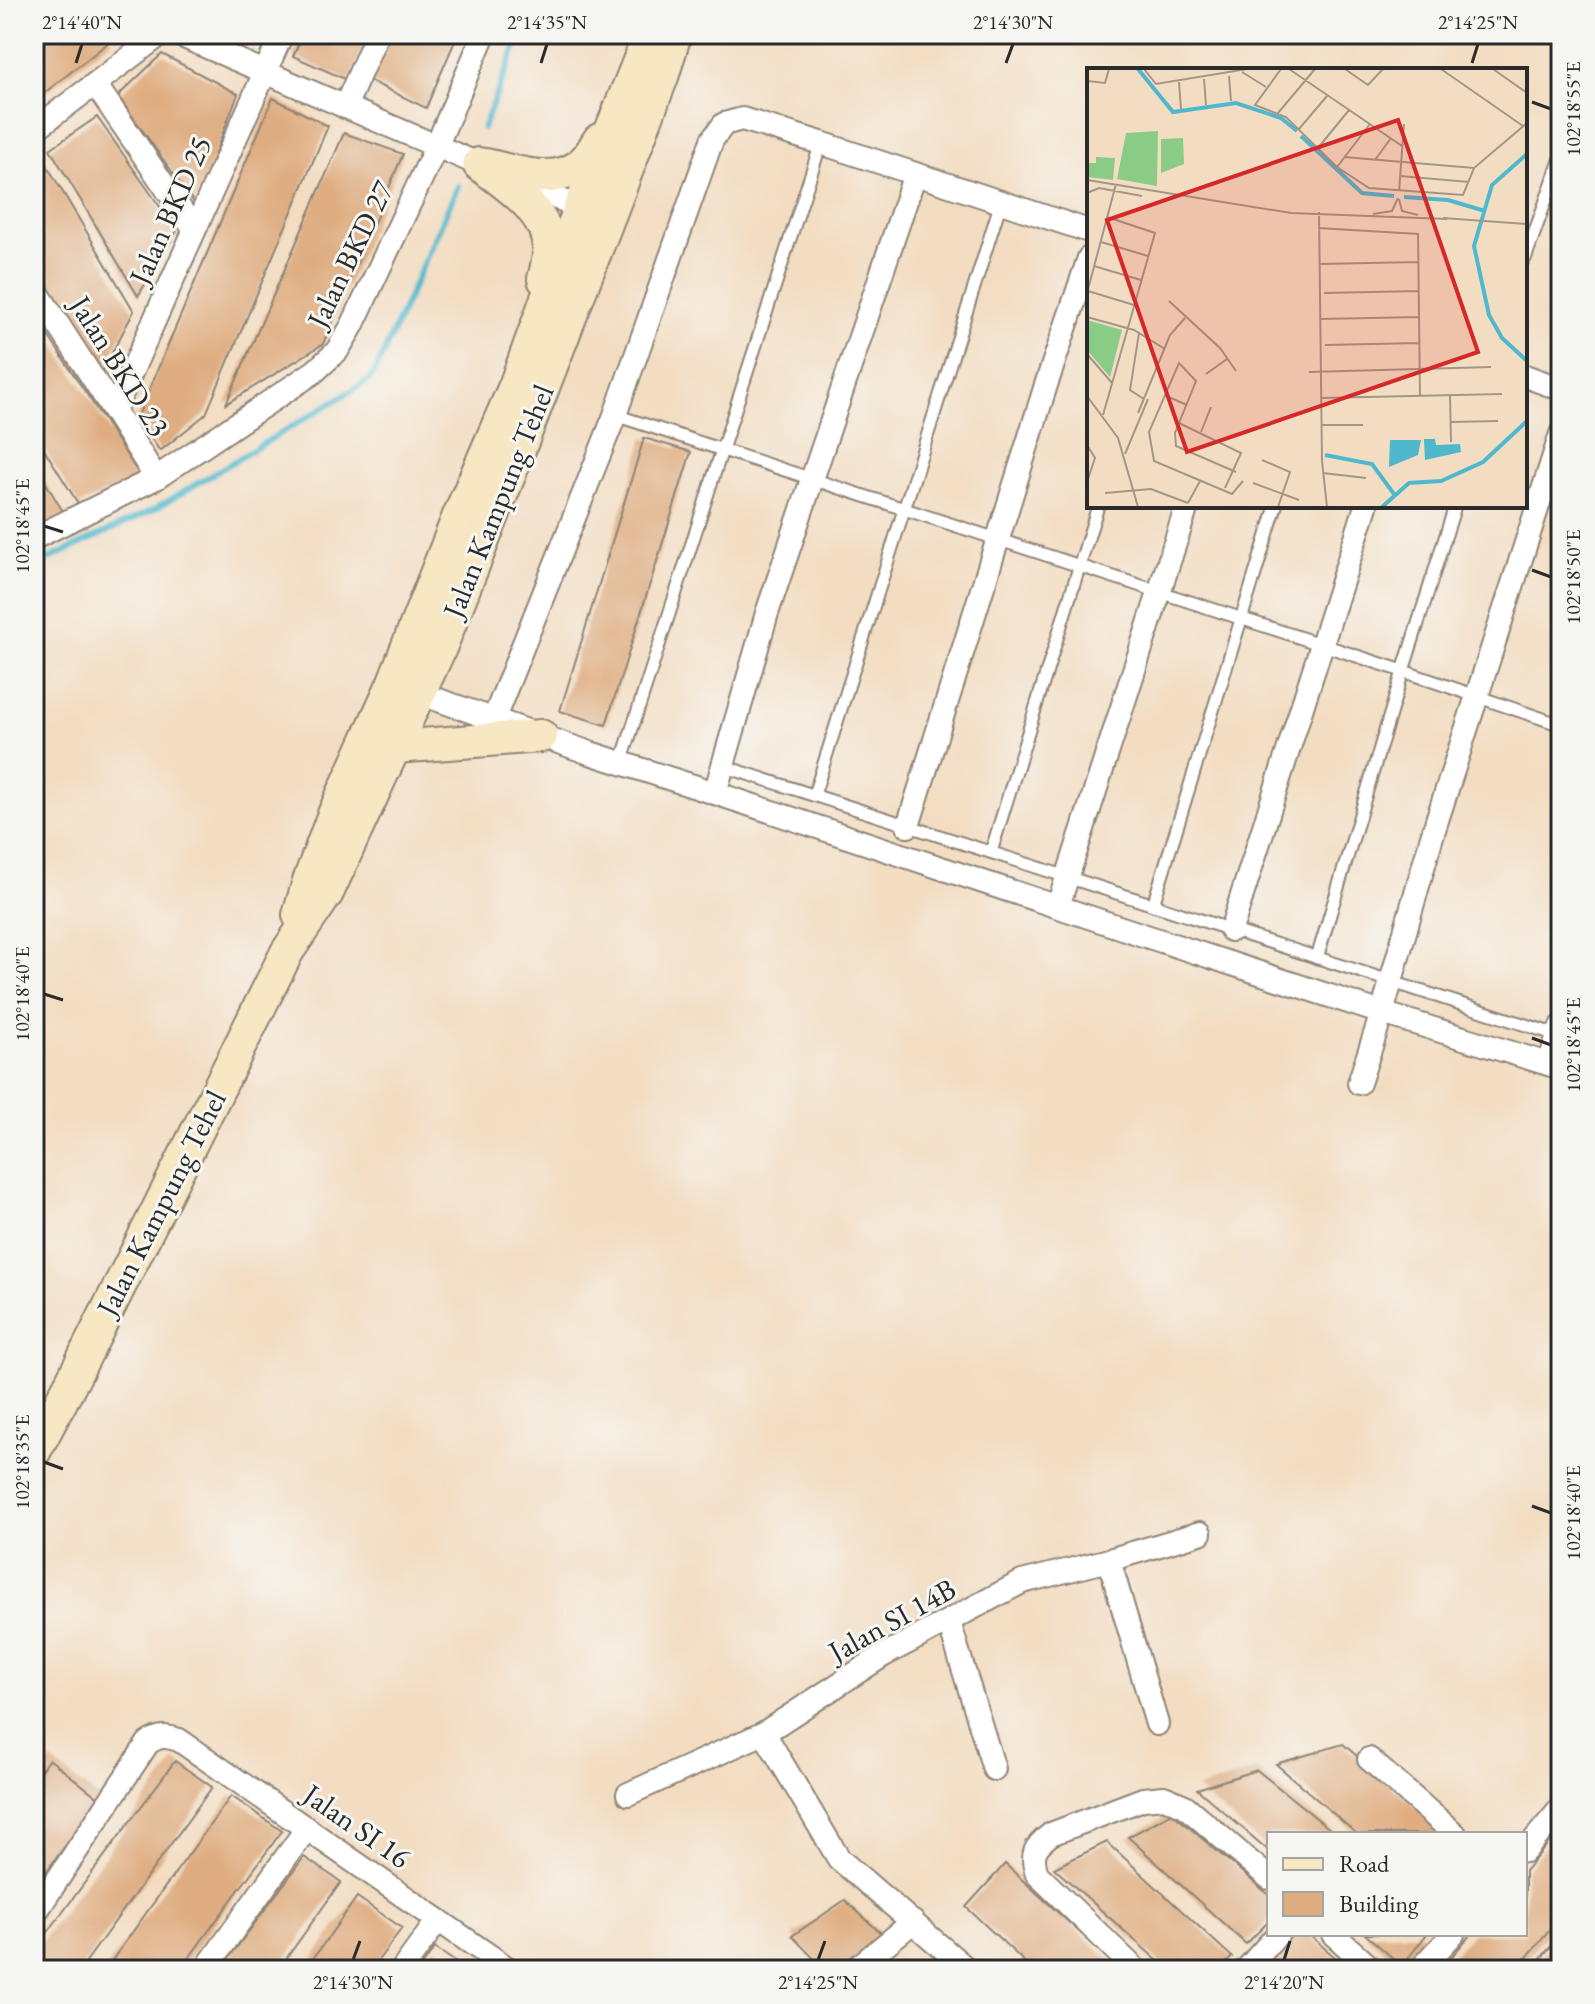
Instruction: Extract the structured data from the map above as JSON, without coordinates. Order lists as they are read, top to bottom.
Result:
{
  "streets": {
    "main road": ["Jalan Kampung Tehel"],
    "street": [
      "Jalan BKD 25",
      "Jalan BKD 27",
      "Jalan BKD 23",
      "Jalan SI 14B",
      "Jalan SI 16"
    ]
  },
  "crossings": [
    ["Jalan BKD 25", "Jalan BKD 23"],
    ["Jalan BKD 27", "Jalan BKD 23"]
  ],
  "legend": ["Road", "Building"],
  "coordinates": [
    "2°14'40\"N",
    "2°14'35\"N",
    "2°14'30\"N",
    "2°14'25\"N",
    "102°18'55\"E",
    "102°18'45\"E",
    "102°18'50\"E",
    "102°18'40\"E",
    "102°18'35\"E",
    "2°14'20\"N"
  ]
}
